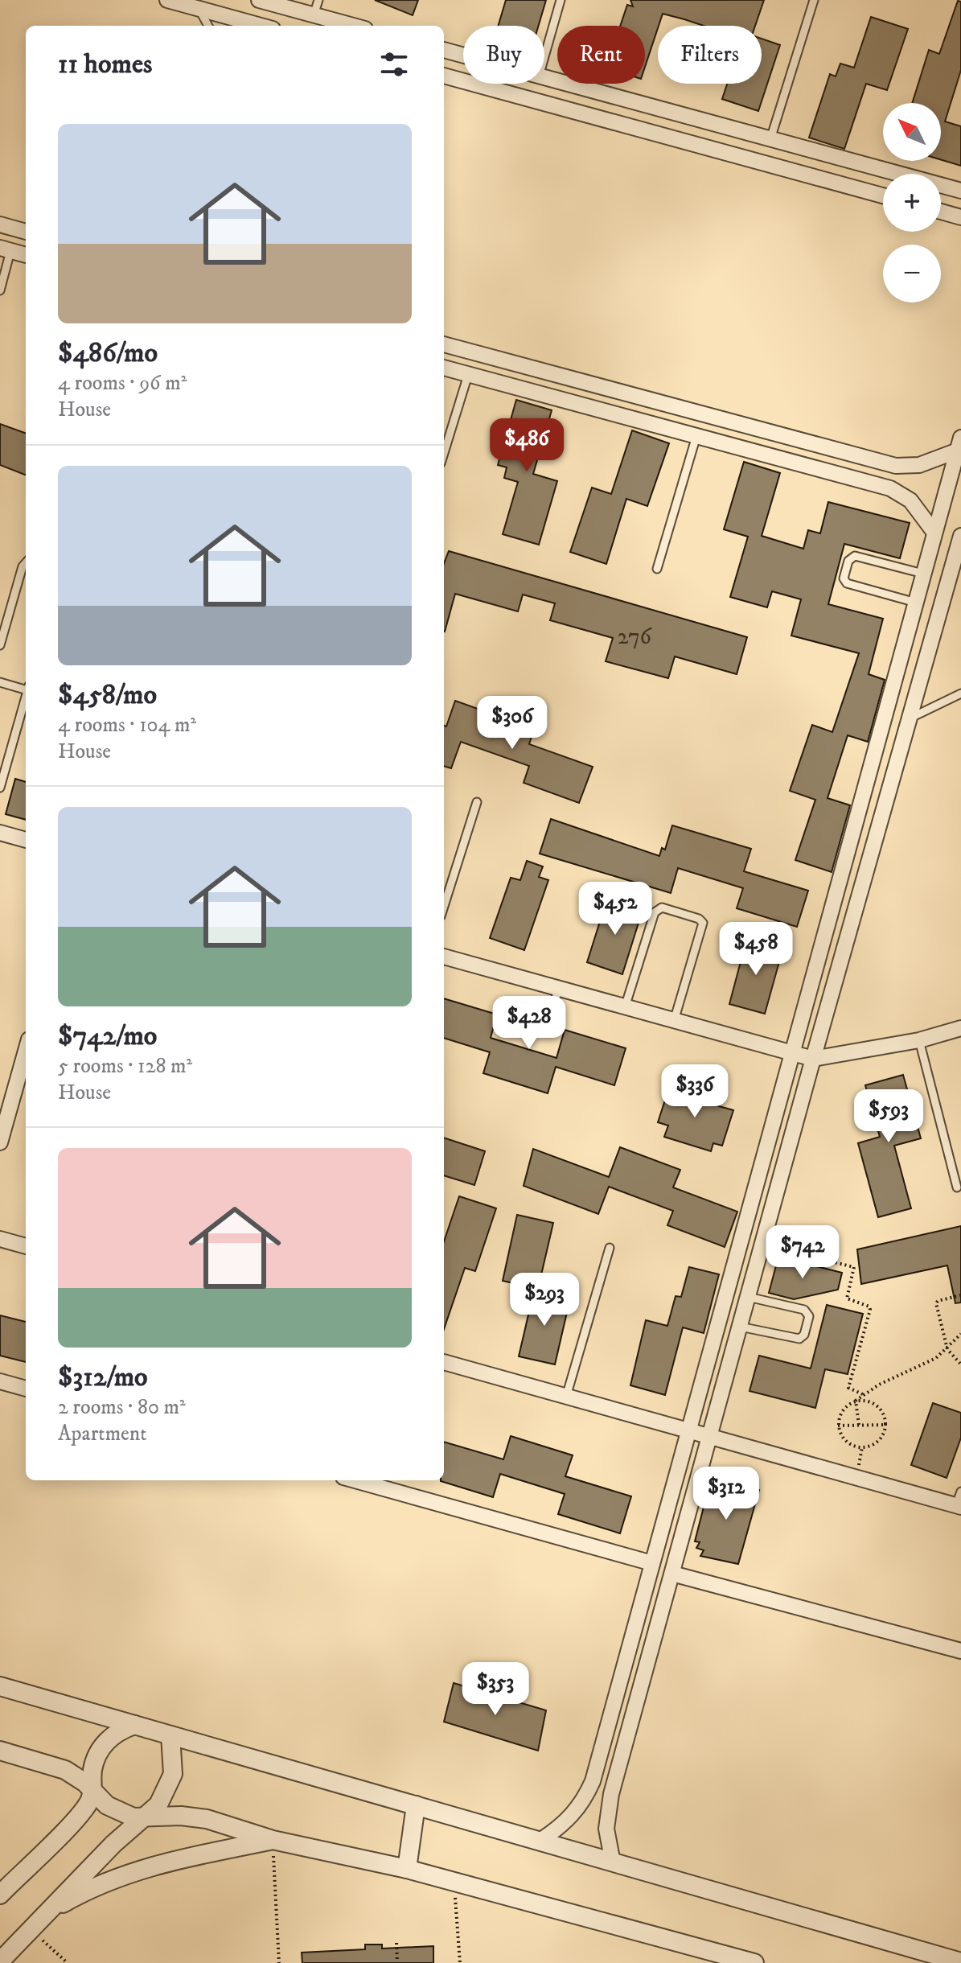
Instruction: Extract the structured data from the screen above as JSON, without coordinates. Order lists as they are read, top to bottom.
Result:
{
  "house_numbers": ["276"],
  "north": "top left",
  "page": {
    "chip": ["Buy", "Rent", "Filters"],
    "heading": "11 homes",
    "map_buttons": ["+", "−"],
    "list": [
      {
        "name": "$486/mo",
        "note": "4 rooms · 96 m² · House"
      },
      {
        "name": "$458/mo",
        "note": "4 rooms · 104 m² · House"
      },
      {
        "name": "$742/mo",
        "note": "5 rooms · 128 m² · House"
      },
      {
        "name": "$312/mo",
        "note": "2 rooms · 80 m² · Apartment"
      }
    ],
    "price": [
      "$486",
      "$306",
      "$452",
      "$458",
      "$428",
      "$336",
      "$593",
      "$742",
      "$293",
      "$312",
      "$353"
    ]
  }
}
